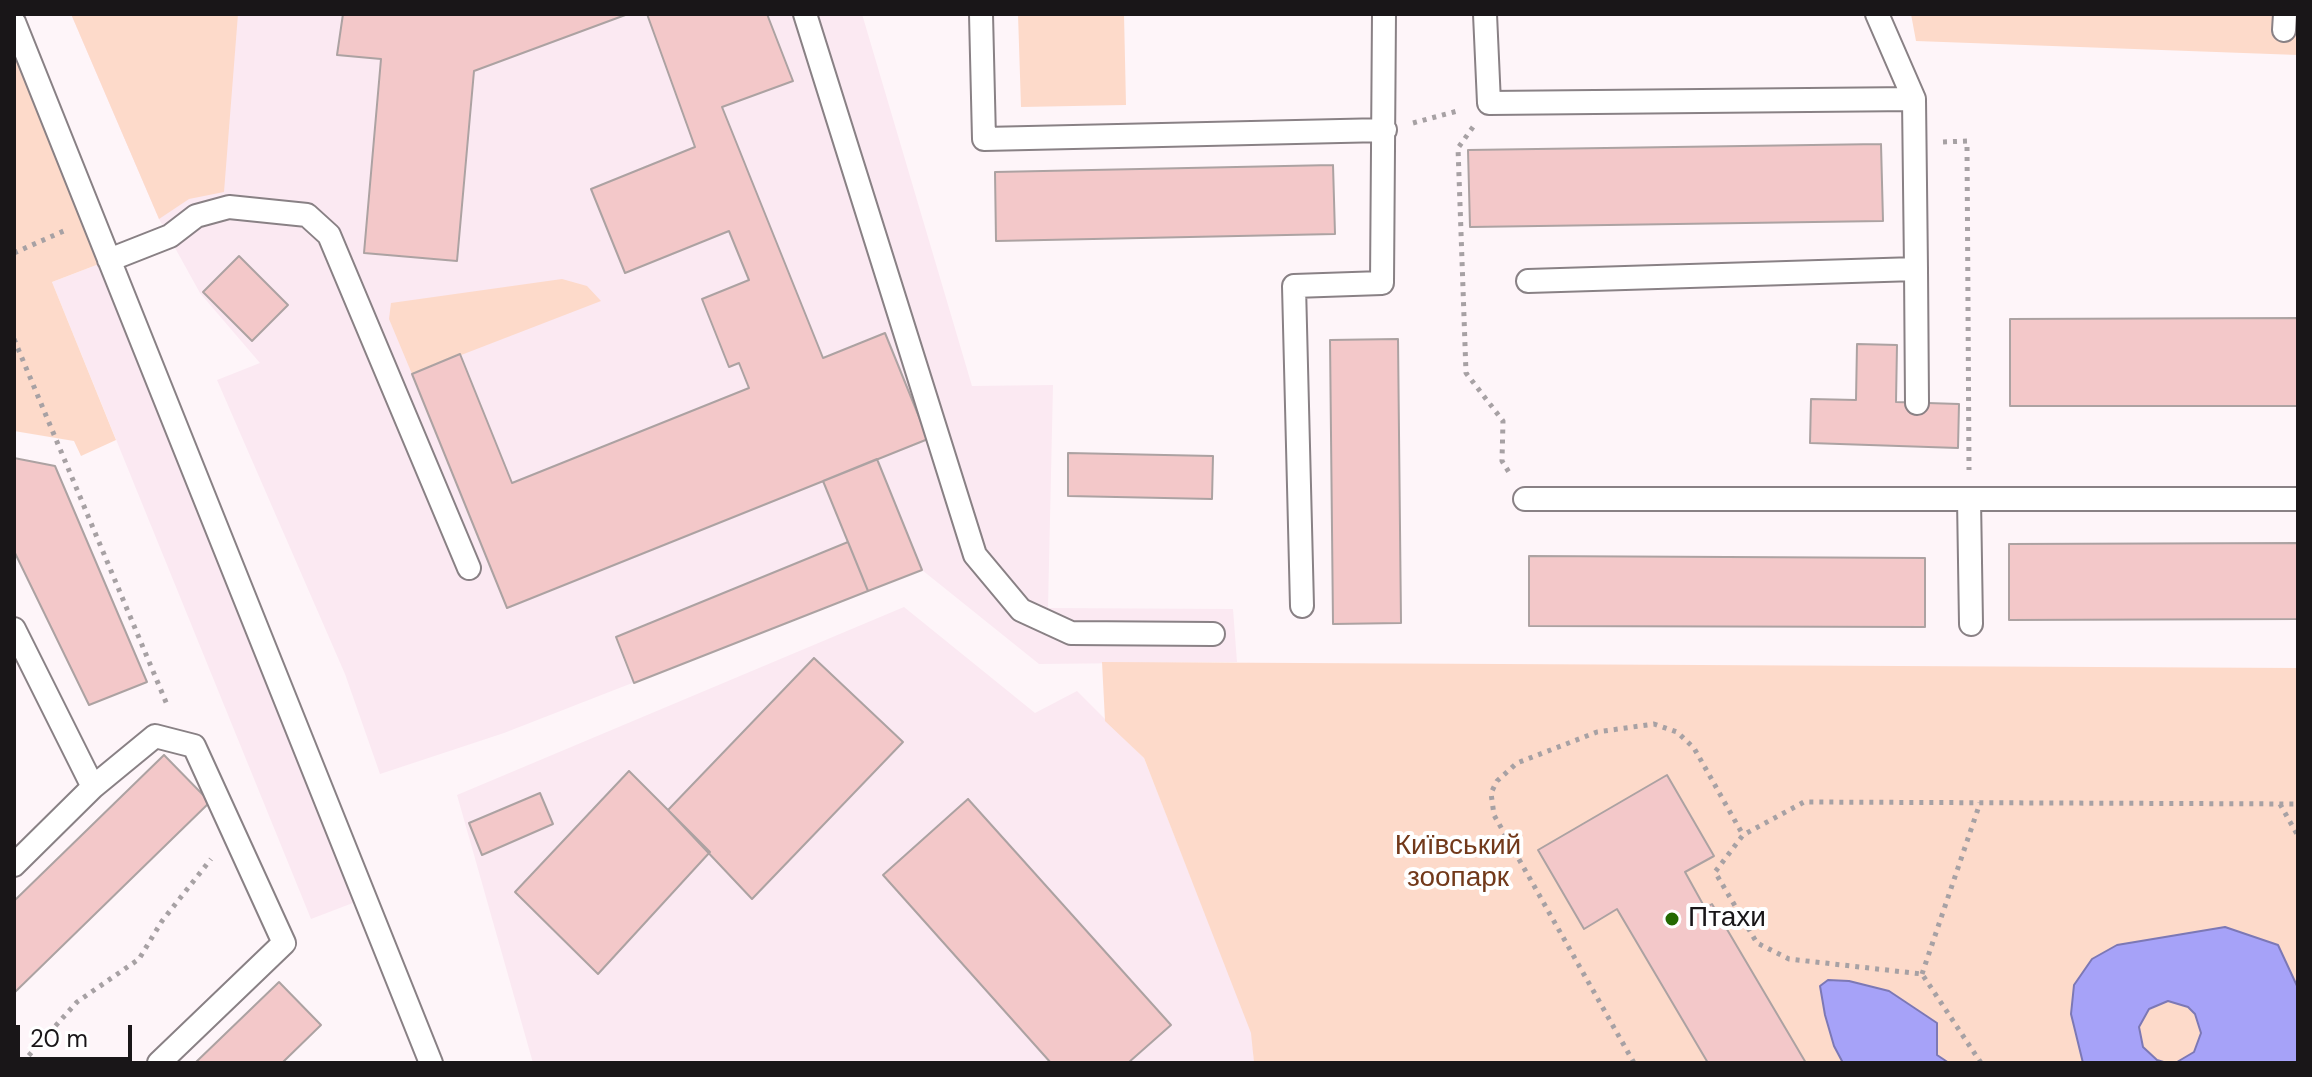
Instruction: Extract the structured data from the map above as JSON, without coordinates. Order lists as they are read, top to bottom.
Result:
{
  "parks": ["Київський зоопарк"],
  "places": ["Птахи"],
  "scale_bar": "20 m"
}
